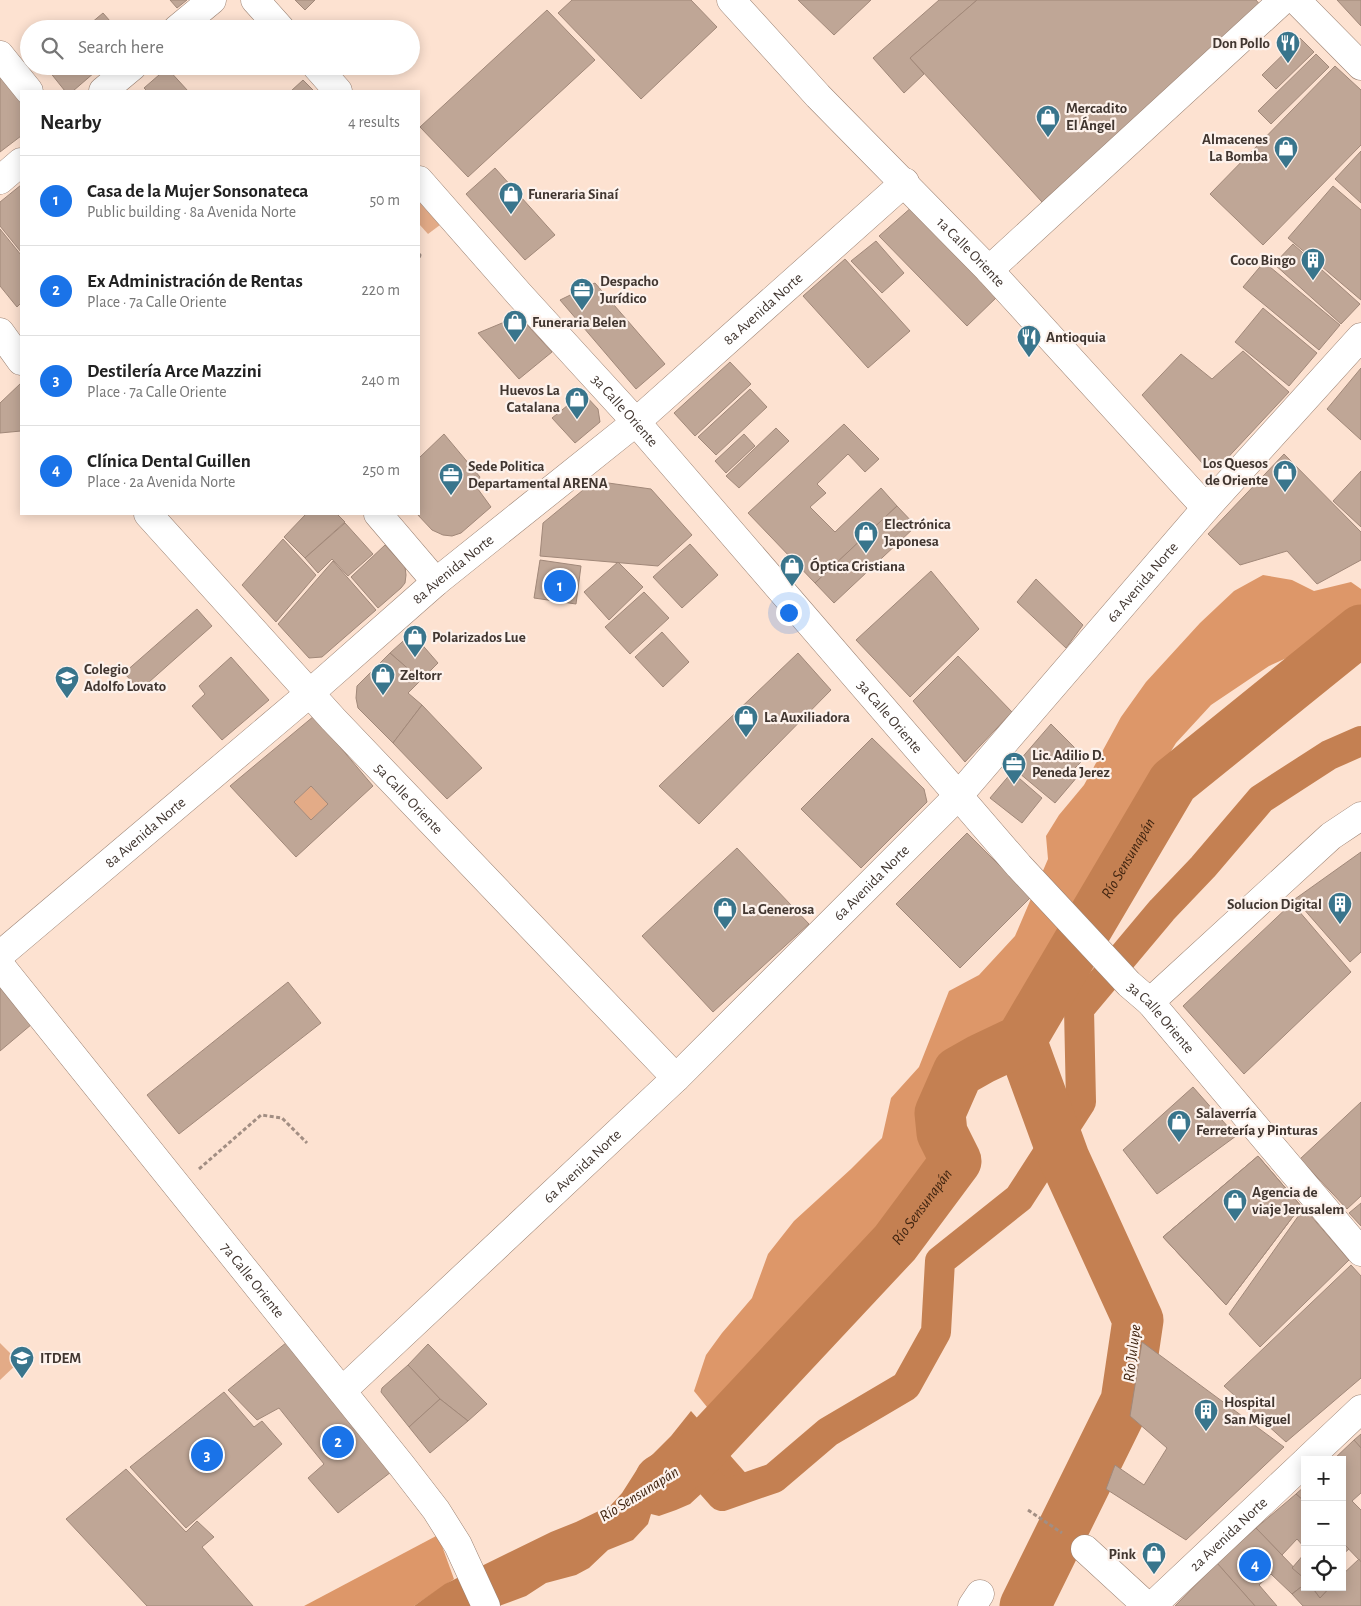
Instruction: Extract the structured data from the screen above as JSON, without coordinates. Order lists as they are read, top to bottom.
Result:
{
  "streets": {
    "street": [
      "1a Calle Oriente",
      "8a Avenida Norte",
      "3a Calle Oriente",
      "6a Avenida Norte",
      "5a Calle Oriente",
      "7a Calle Oriente",
      "2a Avenida Norte"
    ]
  },
  "crossings": [
    ["1a Calle Oriente", "8a Avenida Norte"],
    ["1a Calle Oriente", "6a Avenida Norte"],
    ["8a Avenida Norte", "3a Calle Oriente"],
    ["8a Avenida Norte", "5a Calle Oriente"],
    ["3a Calle Oriente", "6a Avenida Norte"],
    ["6a Avenida Norte", "5a Calle Oriente"],
    ["6a Avenida Norte", "7a Calle Oriente"]
  ],
  "water": ["Río Sensunapán", "Río Julupe"],
  "places": {
    "restaurant": ["Don Pollo", "Antioquia"],
    "shop": [
      "Mercadito El Ángel",
      "Almacenes La Bomba",
      "Funeraria Sinaí",
      "Funeraria Belen",
      "Huevos La Catalana",
      "Los Quesos de Oriente",
      "Electrónica Japonesa",
      "Óptica Cristiana",
      "Polarizados Lue",
      "Zeltorr",
      "La Auxiliadora",
      "La Generosa",
      "Salaverría Ferretería y Pinturas",
      "Agencia de viaje Jerusalem",
      "Pink"
    ],
    "building": ["Coco Bingo", "Solucion Digital", "Hospital San Miguel"],
    "office": ["Despacho Jurídico", "Sede Politica Departamental ARENA", "Lic. Adilio D. Peneda Jerez"],
    "school or university": ["Colegio Adolfo Lovato", "ITDEM"]
  },
  "page": {
    "search": "Search here",
    "heading": ["Nearby", "4 results"],
    "list": [
      {
        "mark": "1",
        "name": "Casa de la Mujer Sonsonateca",
        "note": "Public building · 8a Avenida Norte",
        "value": "50 m"
      },
      {
        "mark": "2",
        "name": "Ex Administración de Rentas",
        "note": "Place · 7a Calle Oriente",
        "value": "220 m"
      },
      {
        "mark": "3",
        "name": "Destilería Arce Mazzini",
        "note": "Place · 7a Calle Oriente",
        "value": "240 m"
      },
      {
        "mark": "4",
        "name": "Clínica Dental Guillen",
        "note": "Place · 2a Avenida Norte",
        "value": "250 m"
      }
    ],
    "pins": [
      "1",
      "2",
      "3",
      "4"
    ],
    "map_buttons": ["+", "−"]
  }
}
